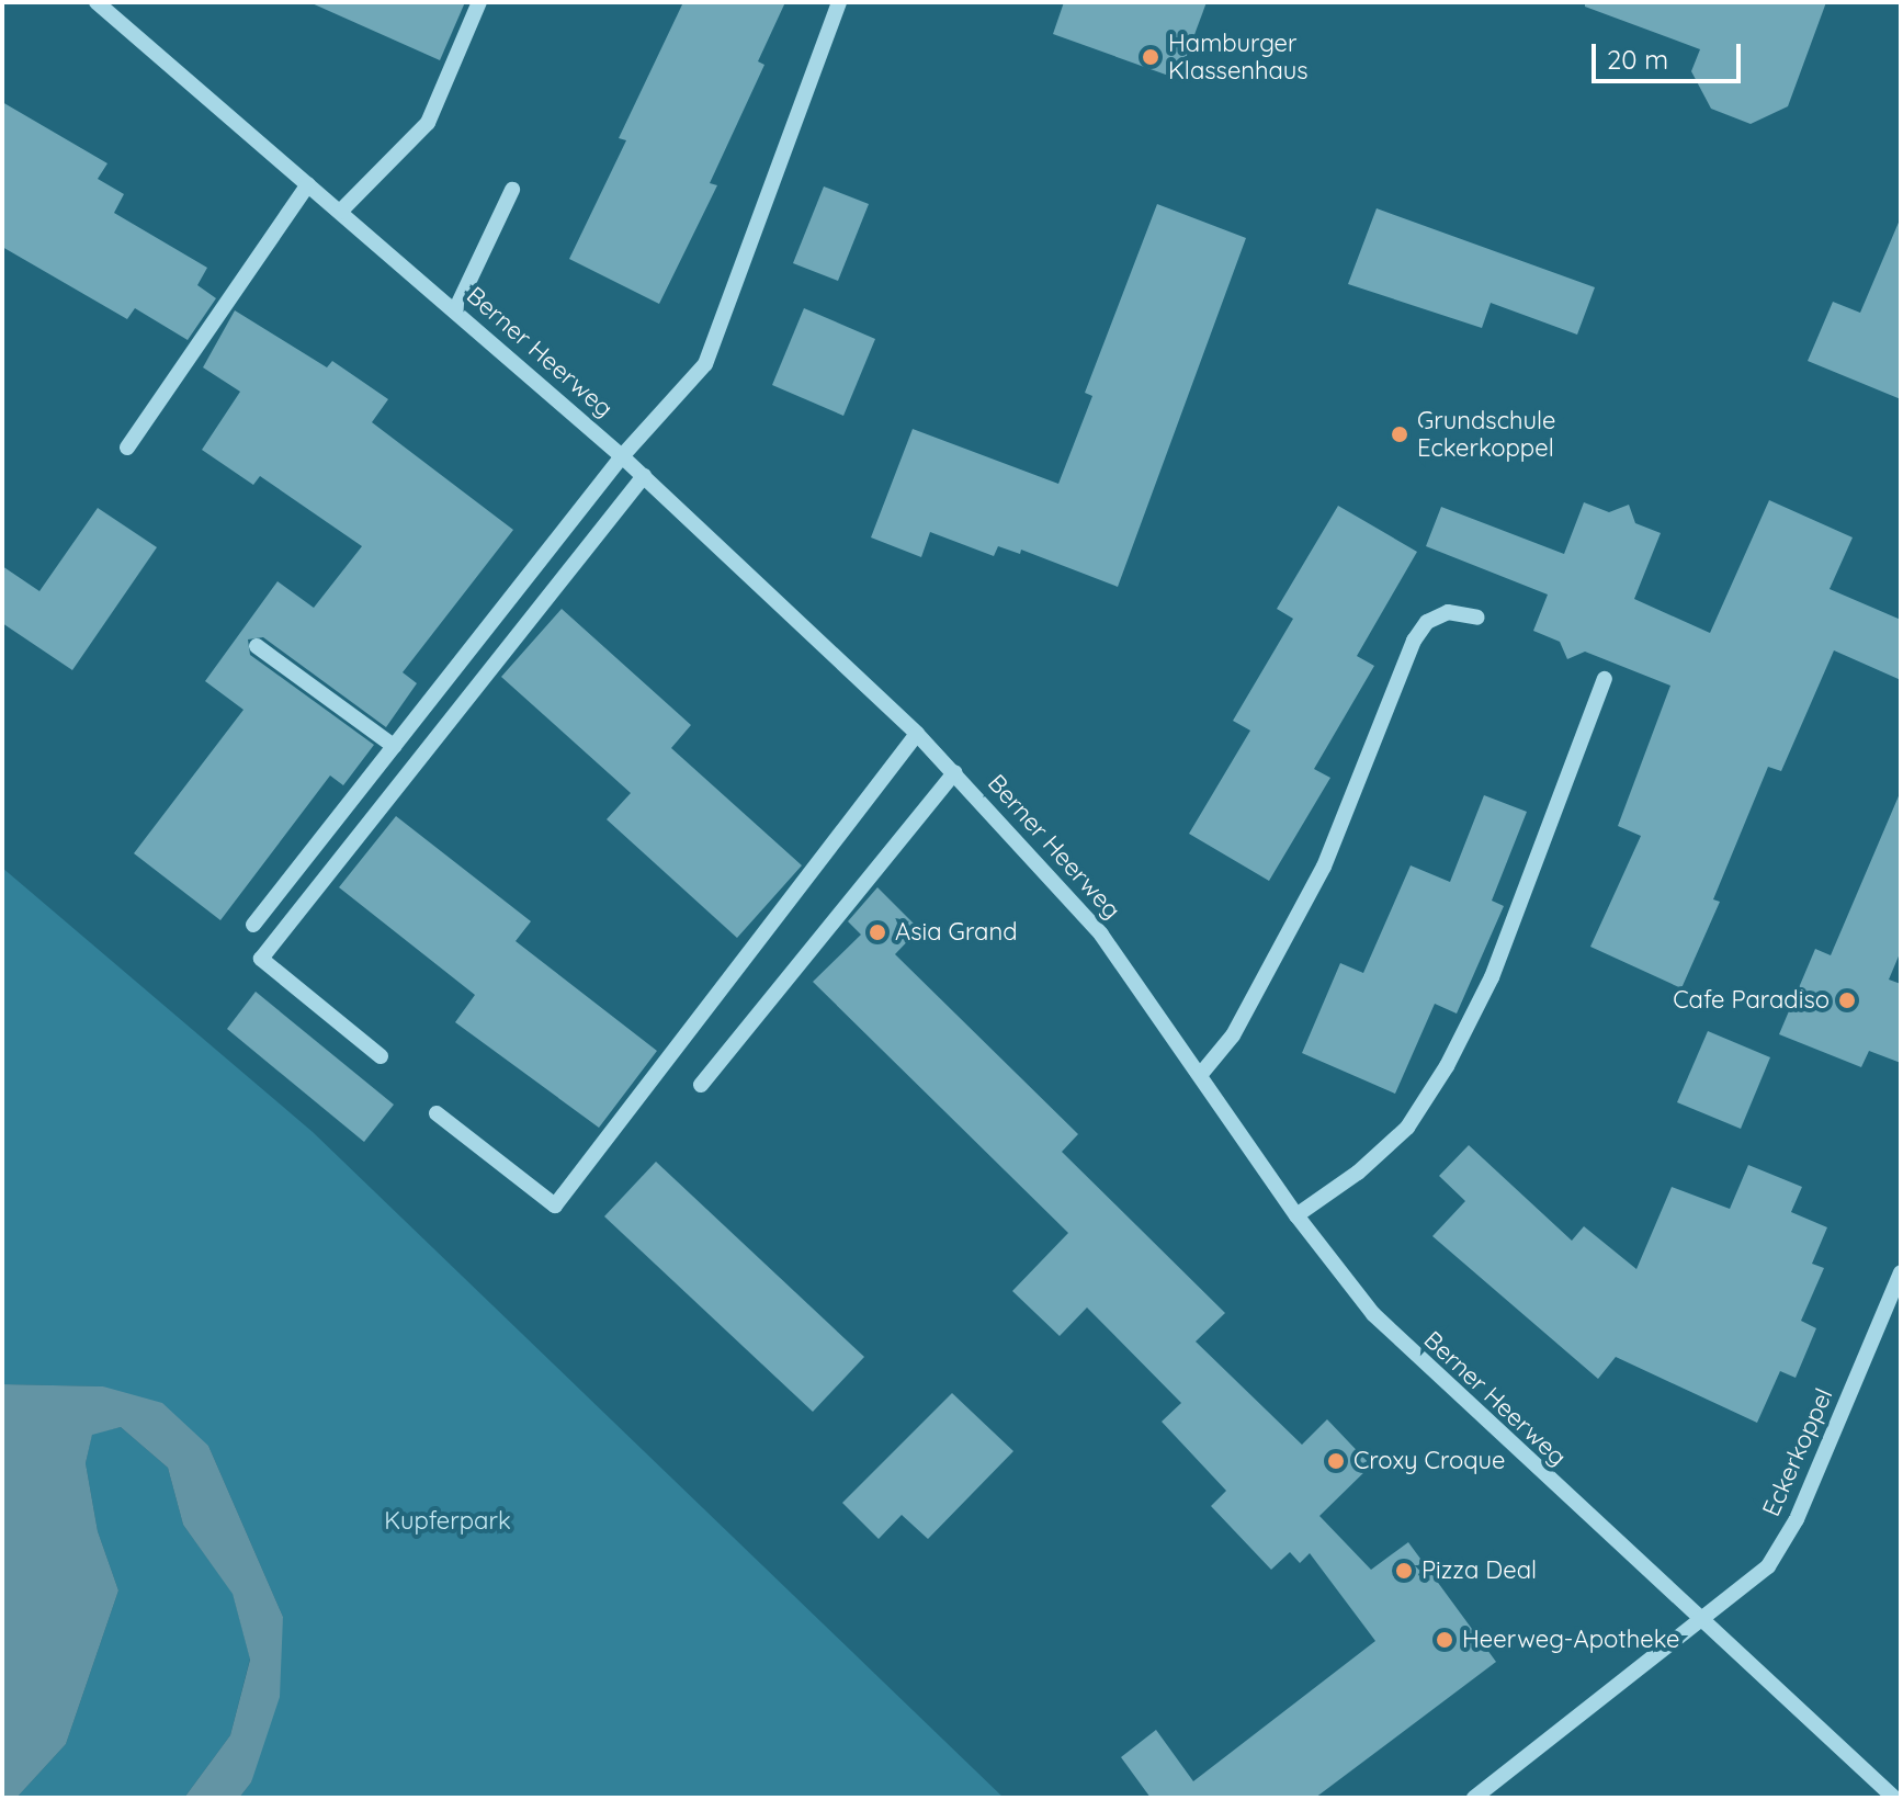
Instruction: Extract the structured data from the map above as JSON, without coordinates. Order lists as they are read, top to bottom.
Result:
{
  "streets": {
    "street": ["Berner Heerweg", "Eckerkoppel"]
  },
  "crossings": [
    ["Berner Heerweg", "Eckerkoppel"]
  ],
  "parks": ["Kupferpark"],
  "places": [
    "Hamburger Klassenhaus",
    "Grundschule Eckerkoppel",
    "Asia Grand",
    "Cafe Paradiso",
    "Croxy Croque",
    "Pizza Deal",
    "Heerweg-Apotheke"
  ],
  "scale_bar": "20 m"
}
